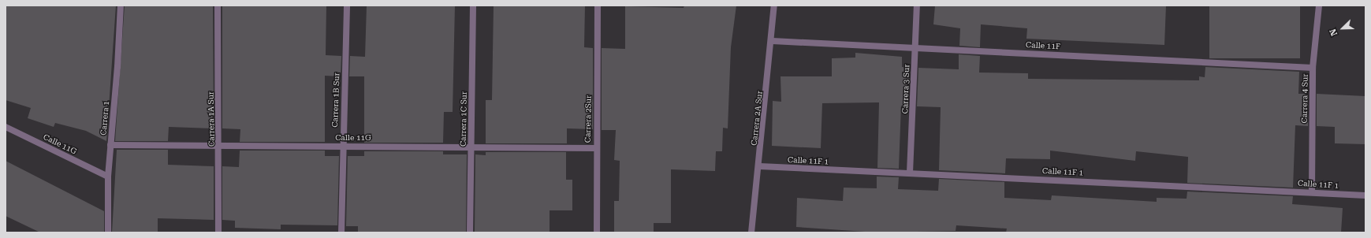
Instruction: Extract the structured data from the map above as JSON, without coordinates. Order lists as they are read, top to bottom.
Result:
{
  "streets": {
    "street": [
      "Calle 11F",
      "Carrera 3 Sur",
      "Carrera 4 Sur",
      "Carrera 1B Sur",
      "Carrera 1",
      "Carrera 2A Sur",
      "Carrera 1A Sur",
      "Carrera 1C Sur",
      "Carrera 2Sur",
      "Calle 11G",
      "Calle 11F 1"
    ]
  },
  "crossings": [
    ["Calle 11F", "Carrera 3 Sur"],
    ["Calle 11F", "Carrera 4 Sur"],
    ["Calle 11F", "Carrera 2A Sur"],
    ["Carrera 3 Sur", "Calle 11F 1"],
    ["Carrera 4 Sur", "Calle 11F 1"],
    ["Carrera 1B Sur", "Calle 11G"],
    ["Carrera 1", "Calle 11G"],
    ["Carrera 2A Sur", "Calle 11F 1"],
    ["Carrera 1A Sur", "Calle 11G"],
    ["Carrera 1C Sur", "Calle 11G"],
    ["Carrera 2Sur", "Calle 11G"]
  ],
  "north": "bottom left"
}
